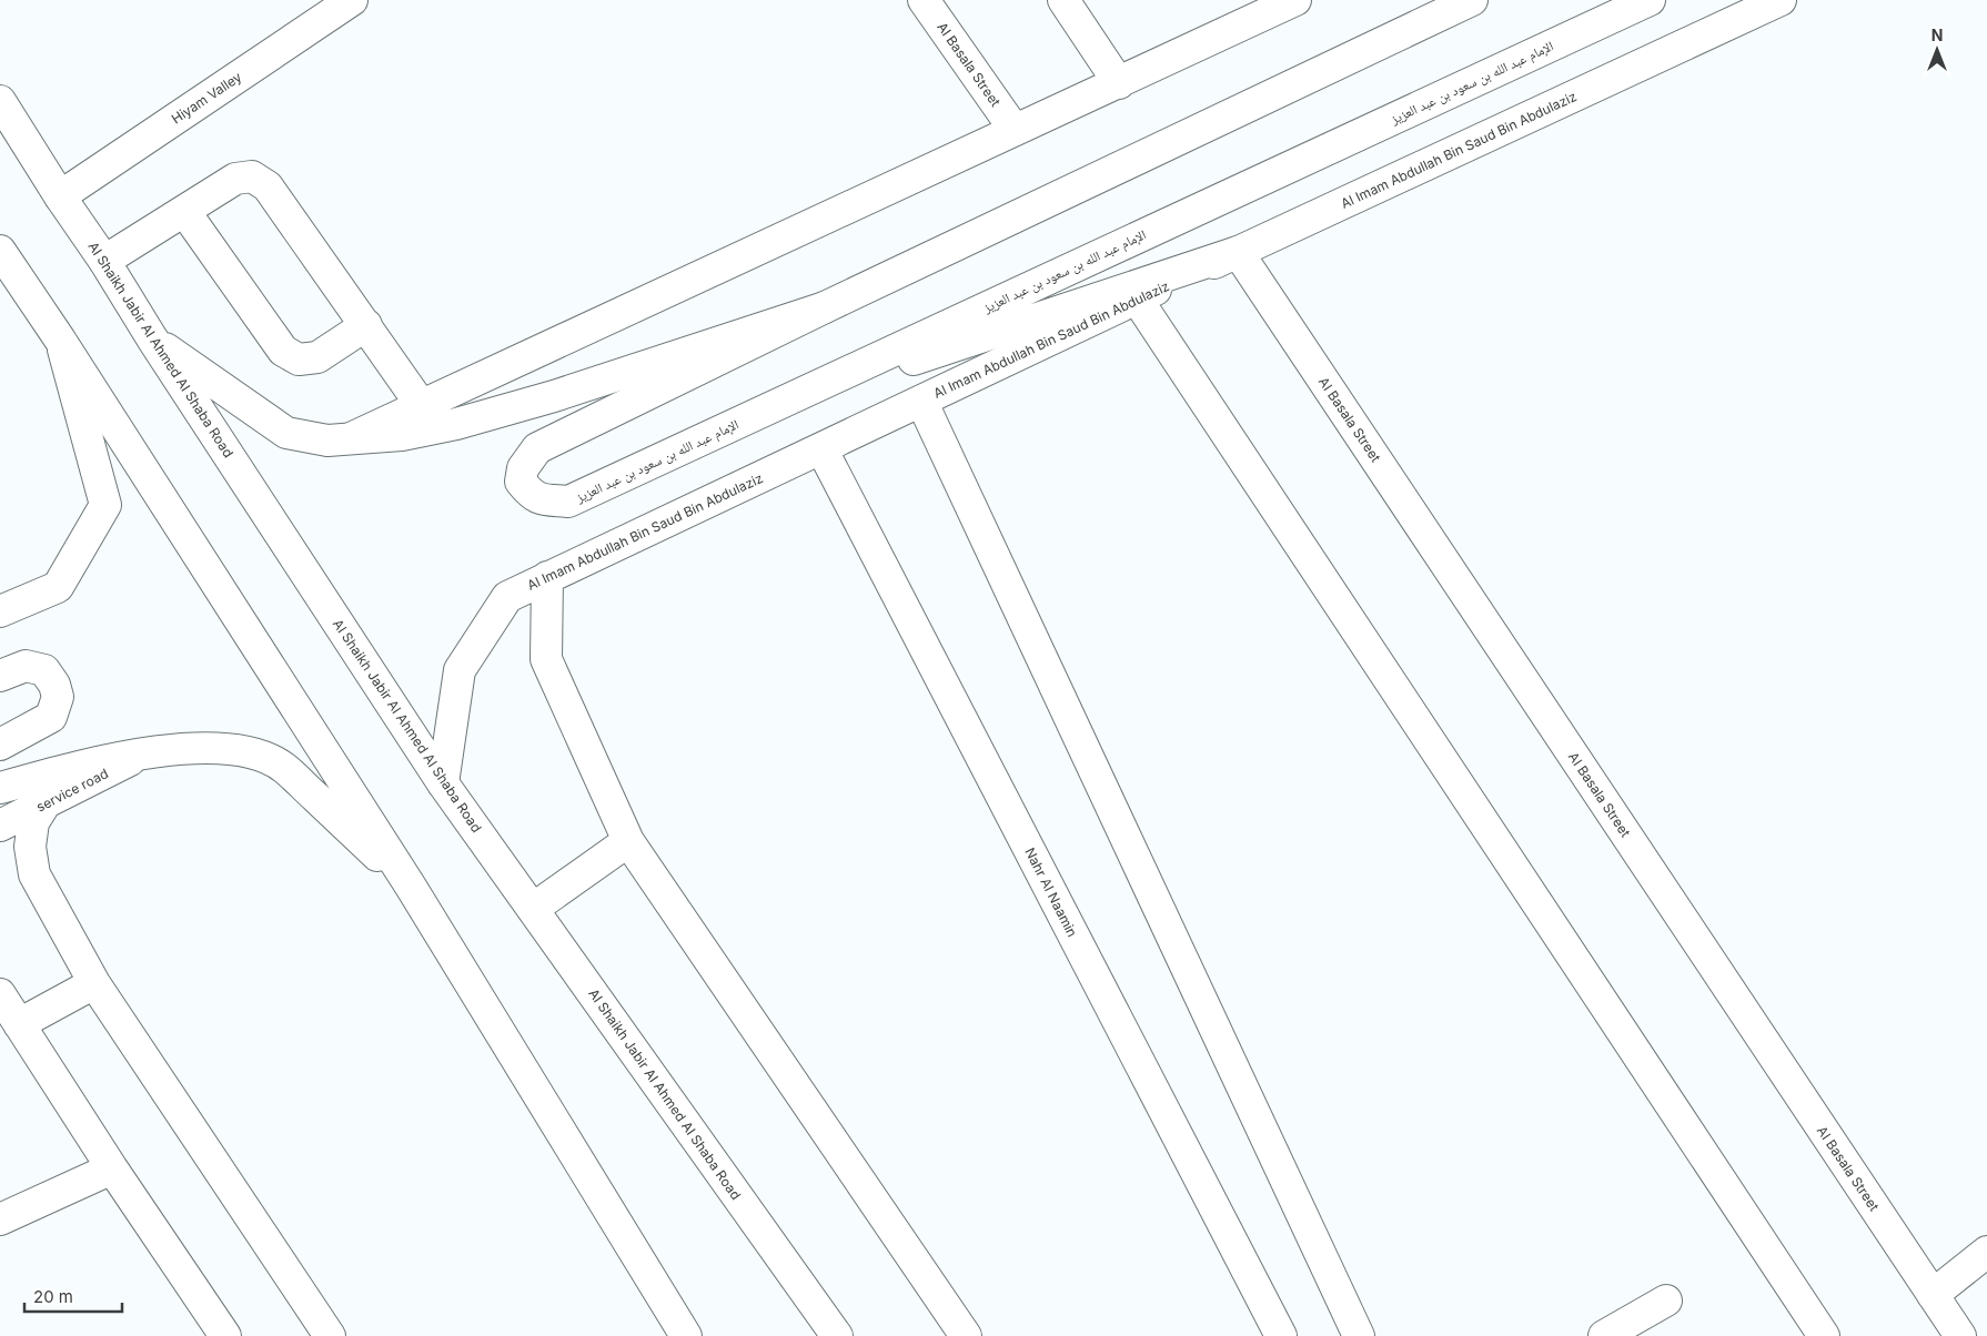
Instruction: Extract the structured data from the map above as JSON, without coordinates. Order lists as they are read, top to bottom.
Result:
{
  "streets": {
    "main road": [
      "Al Basala Street",
      "الإمام عبد الله بن سعود بن عبد العزيز",
      "Hiyam Valley",
      "Al Imam Abdullah Bin Saud Bin Abdulaziz",
      "Al Shaikh Jabir Al Ahmed Al Shaba Road",
      "service road",
      "Nahr Al Naamin"
    ]
  },
  "crossings": [
    ["Al Basala Street", "Al Imam Abdullah Bin Saud Bin Abdulaziz"],
    ["Hiyam Valley", "Al Shaikh Jabir Al Ahmed Al Shaba Road"],
    ["Al Imam Abdullah Bin Saud Bin Abdulaziz", "Al Shaikh Jabir Al Ahmed Al Shaba Road"],
    ["Al Imam Abdullah Bin Saud Bin Abdulaziz", "Nahr Al Naamin"]
  ],
  "scale_bar": "20 m",
  "north": "top"
}
